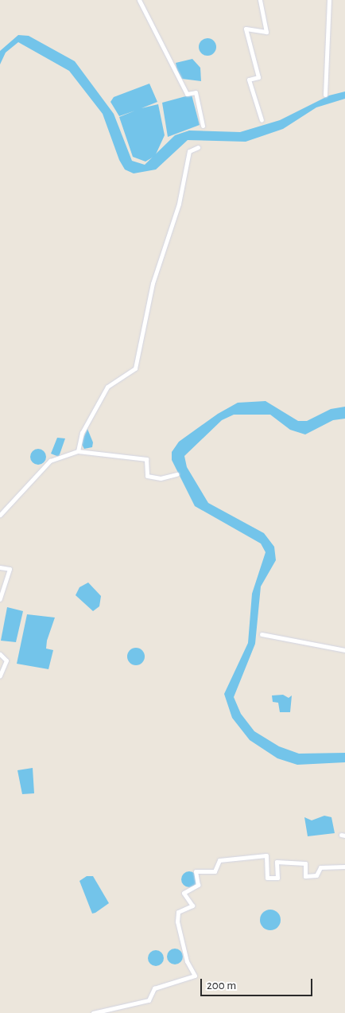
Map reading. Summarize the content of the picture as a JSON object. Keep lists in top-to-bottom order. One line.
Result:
{"scale_bar":"200 m"}
